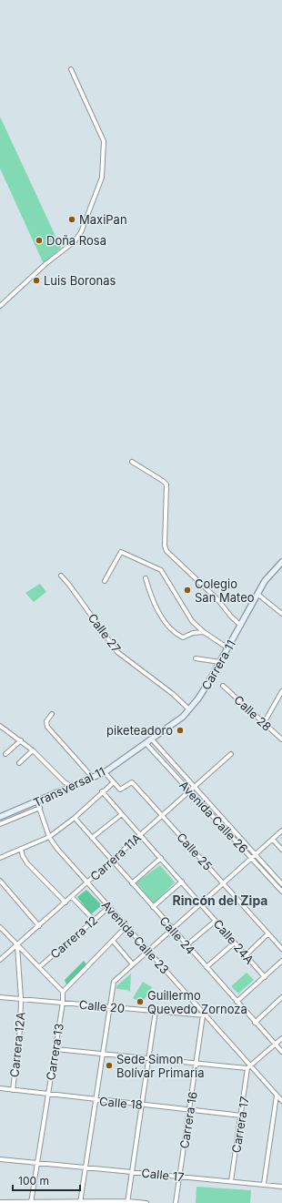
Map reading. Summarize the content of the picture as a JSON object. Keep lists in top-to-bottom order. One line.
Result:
{"streets":{"street":["Calle 27","Carrera 11","Calle 28","Transversal 11","Avenida Calle 26","Calle 25","Carrera 11A","Calle 24","Carrera 12","Avenida Calle 23","Calle 24A","Calle 20","Carrera 12A","Carrera 13","Calle 18","Carrera 16","Carrera 17","Calle 17"]},"crossings":[["Calle 27","Carrera 11"],["Carrera 11","Transversal 11"],["Carrera 11","Avenida Calle 26"],["Transversal 11","Avenida Calle 23"],["Avenida Calle 26","Carrera 11A"],["Calle 25","Carrera 11A"],["Carrera 11A","Calle 24"],["Carrera 11A","Avenida Calle 23"],["Carrera 11A","Calle 24A"],["Carrera 11A","Carrera 12A"],["Carrera 12","Avenida Calle 23"],["Avenida Calle 23","Calle 20"],["Avenida Calle 23","Carrera 16"],["Avenida Calle 23","Carrera 17"],["Calle 20","Carrera 12A"],["Calle 20","Carrera 13"],["Calle 20","Carrera 16"],["Carrera 12A","Calle 18"],["Carrera 13","Calle 18"],["Carrera 13","Calle 17"],["Calle 18","Carrera 16"],["Calle 18","Carrera 17"],["Carrera 16","Calle 17"],["Carrera 17","Calle 17"]],"districts":["Rincón del Zipa"],"places":["MaxiPan","Doña Rosa","Luis Boronas","Colegio San Mateo","piketeadoro","Guillermo Quevedo Zornoza","Sede Simon Bolívar Primaria"],"scale_bar":"100 m"}
